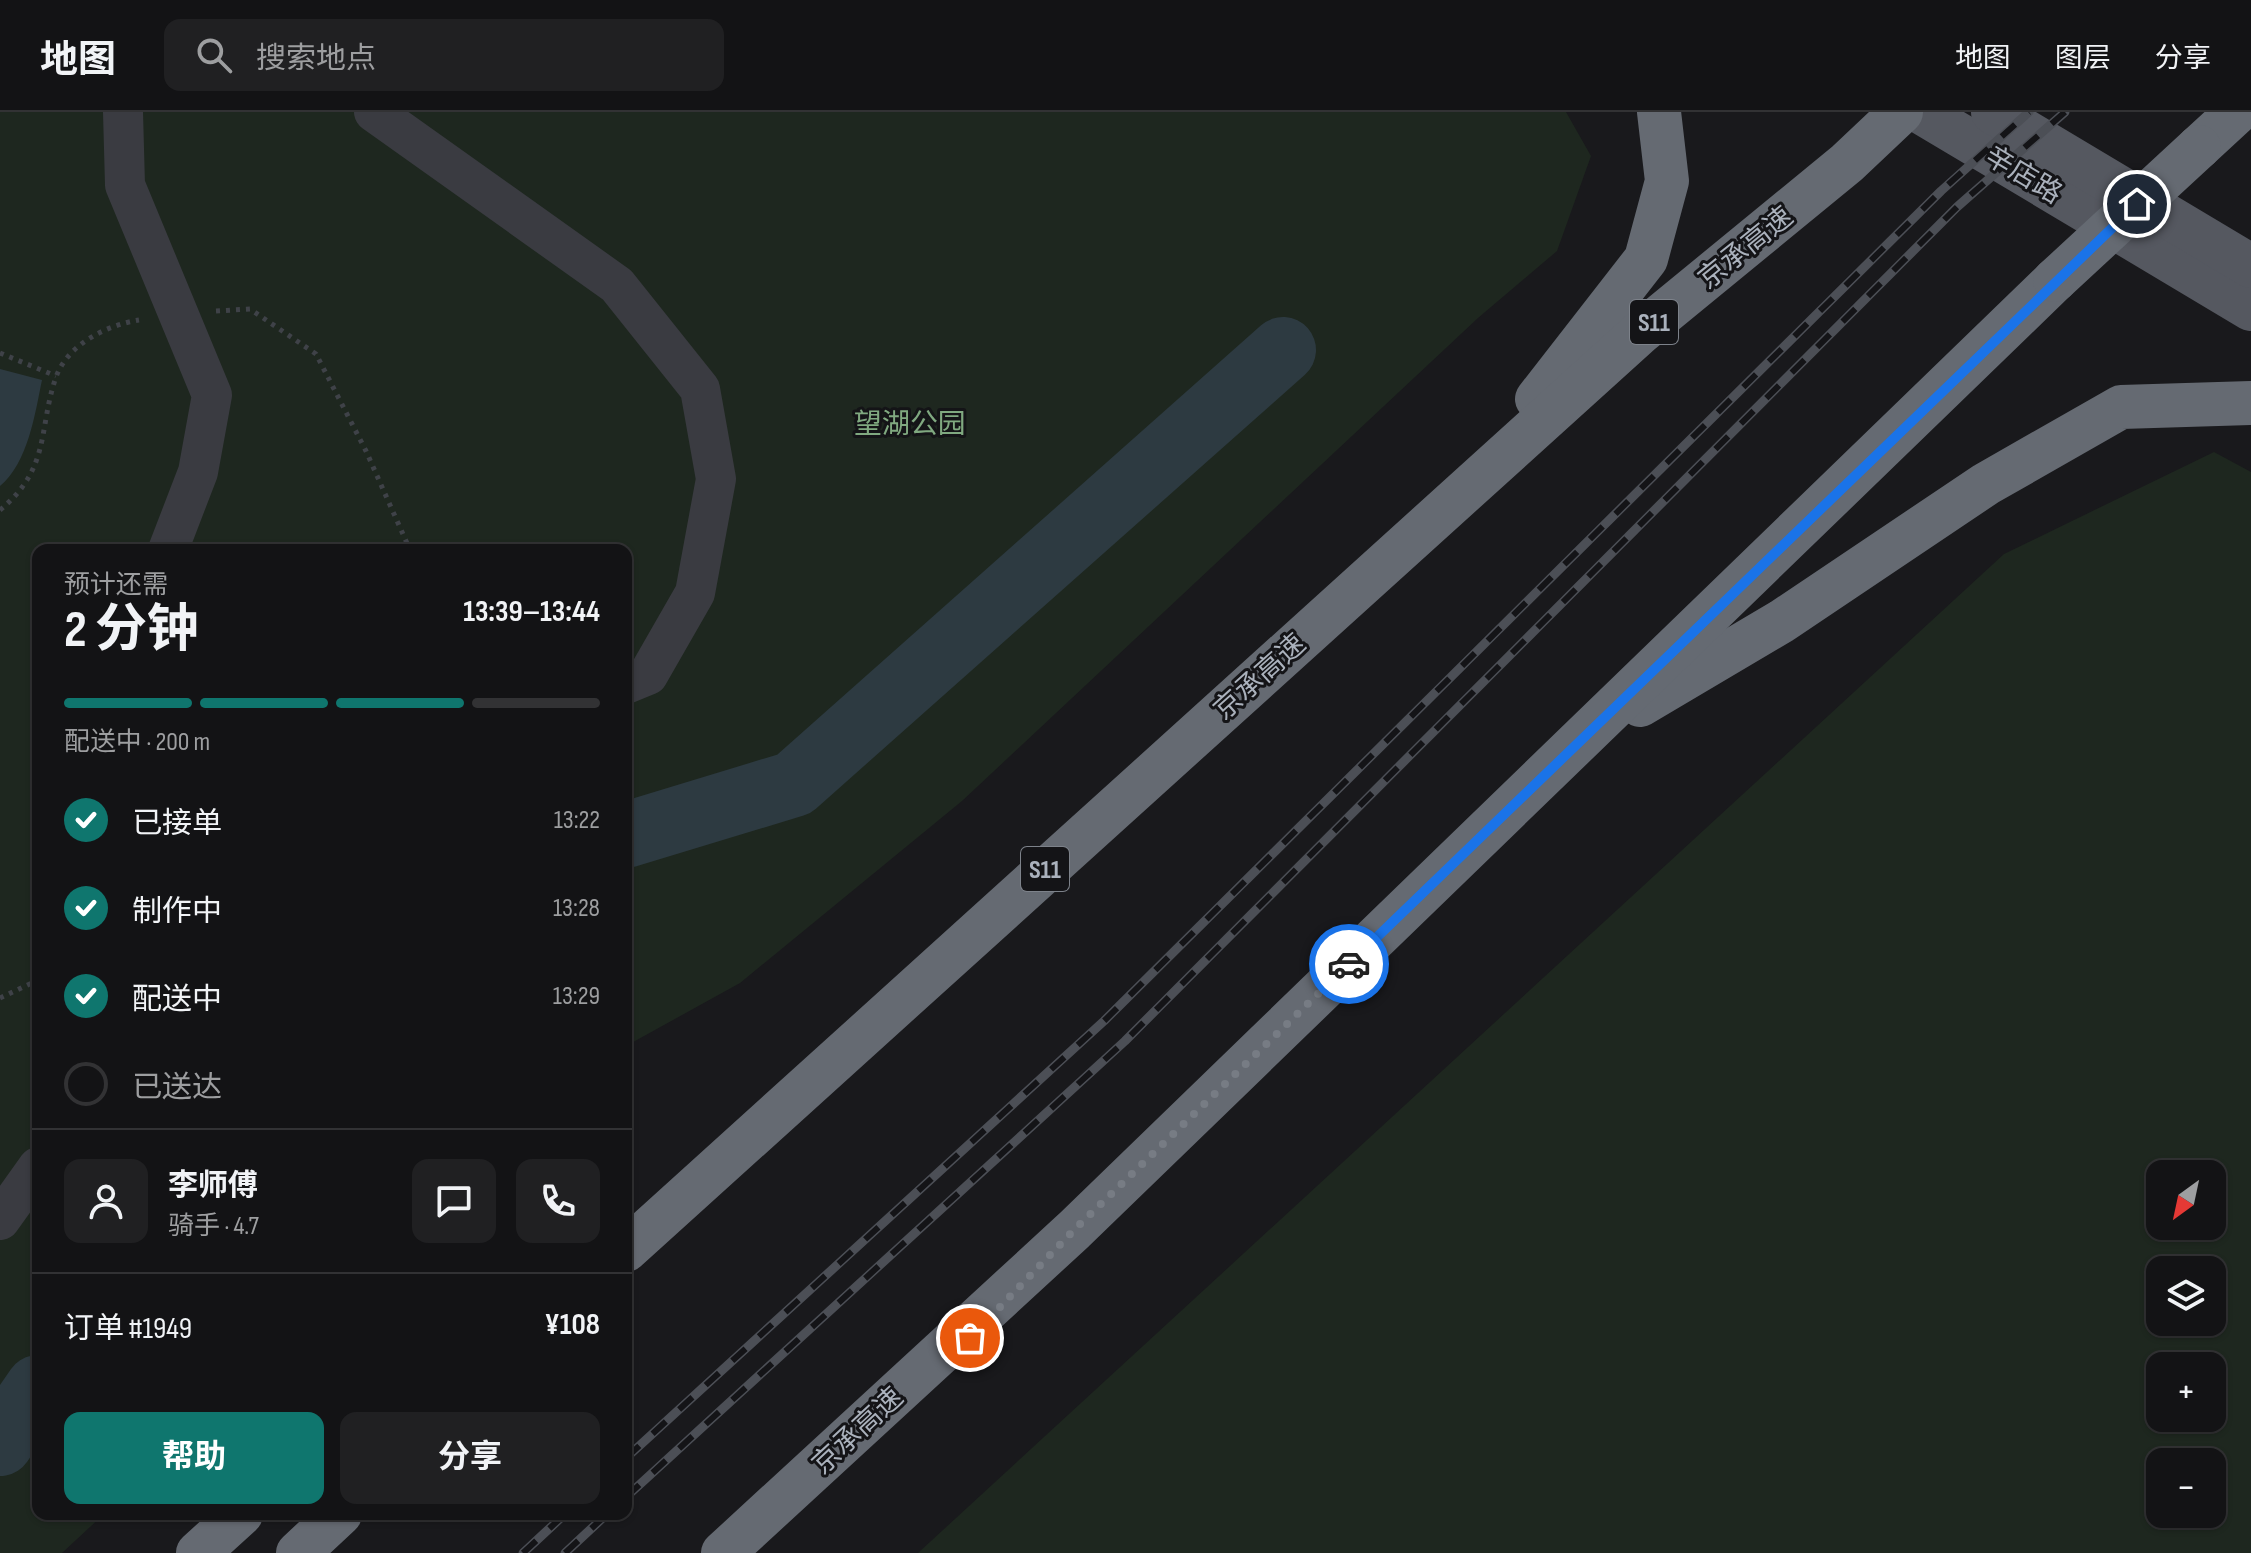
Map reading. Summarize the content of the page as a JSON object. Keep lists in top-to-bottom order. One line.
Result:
{"streets":{"highway":["京承高速","S11"],"main road":["辛店路"]},"parks":["望湖公园"],"north":"bottom left","page":{"header":"地图","search":"搜索地点","nav":["地图","图层","分享"],"heading":["2 分钟","预计还需","13:39–13:44"],"panel":["李师傅","骑手 · 4.7","订单 #1949","¥108"],"bar":"配送中 · 200 m","list":[["已接单","13:22"],["制作中","13:28"],["配送中","13:29"],"已送达"],"map_buttons":["+","−"],"buttons":["帮助","分享"]}}
